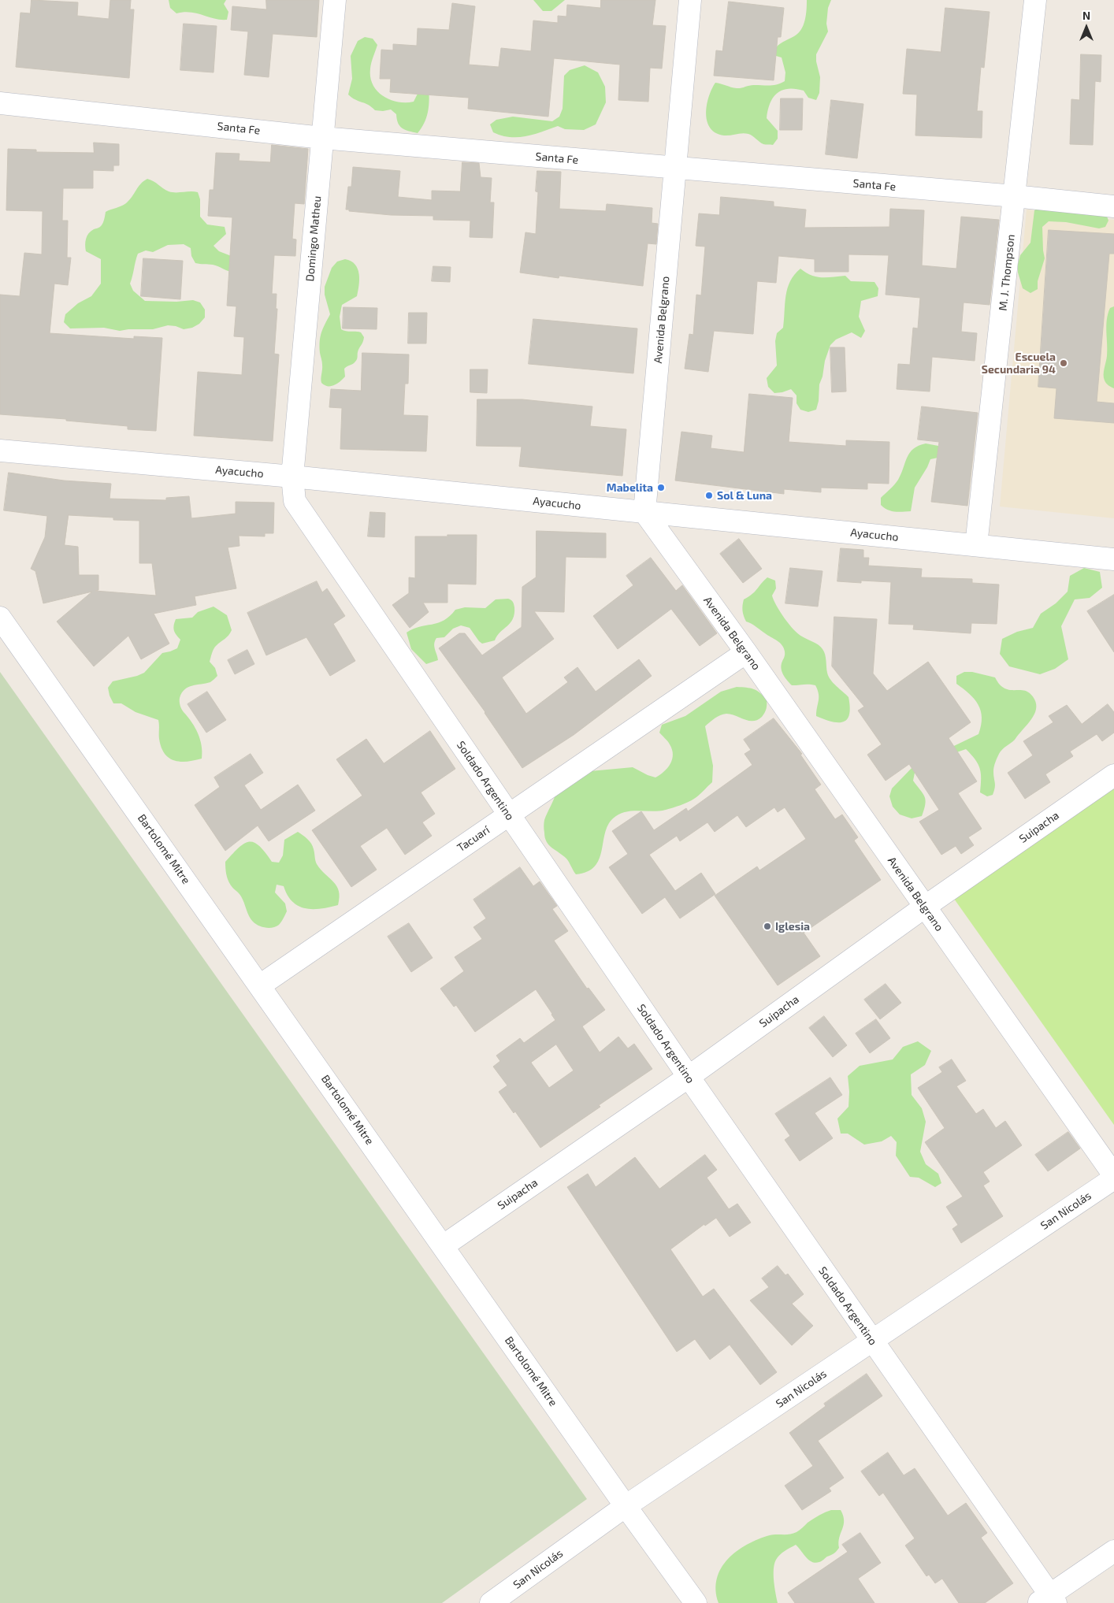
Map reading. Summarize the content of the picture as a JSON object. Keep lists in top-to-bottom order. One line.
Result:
{"streets":{"street":["Santa Fe","Domingo Matheu","M. J. Thompson","Avenida Belgrano","Ayacucho","Soldado Argentino","Suipacha","Tacuarí","Bartolomé Mitre","San Nicolás"]},"crossings":[["Santa Fe","Domingo Matheu"],["Santa Fe","M. J. Thompson"],["Santa Fe","Avenida Belgrano"],["Domingo Matheu","Ayacucho"],["Domingo Matheu","Soldado Argentino"],["M. J. Thompson","Ayacucho"],["Avenida Belgrano","Ayacucho"],["Avenida Belgrano","Suipacha"],["Avenida Belgrano","Tacuarí"],["Avenida Belgrano","San Nicolás"],["Ayacucho","Soldado Argentino"],["Soldado Argentino","Suipacha"],["Soldado Argentino","Tacuarí"],["Soldado Argentino","San Nicolás"],["Suipacha","Bartolomé Mitre"],["Tacuarí","Bartolomé Mitre"],["Bartolomé Mitre","San Nicolás"]],"places":["Escuela Secundaria 94","Mabelita","Sol & Luna","Iglesia"],"north":"top"}
